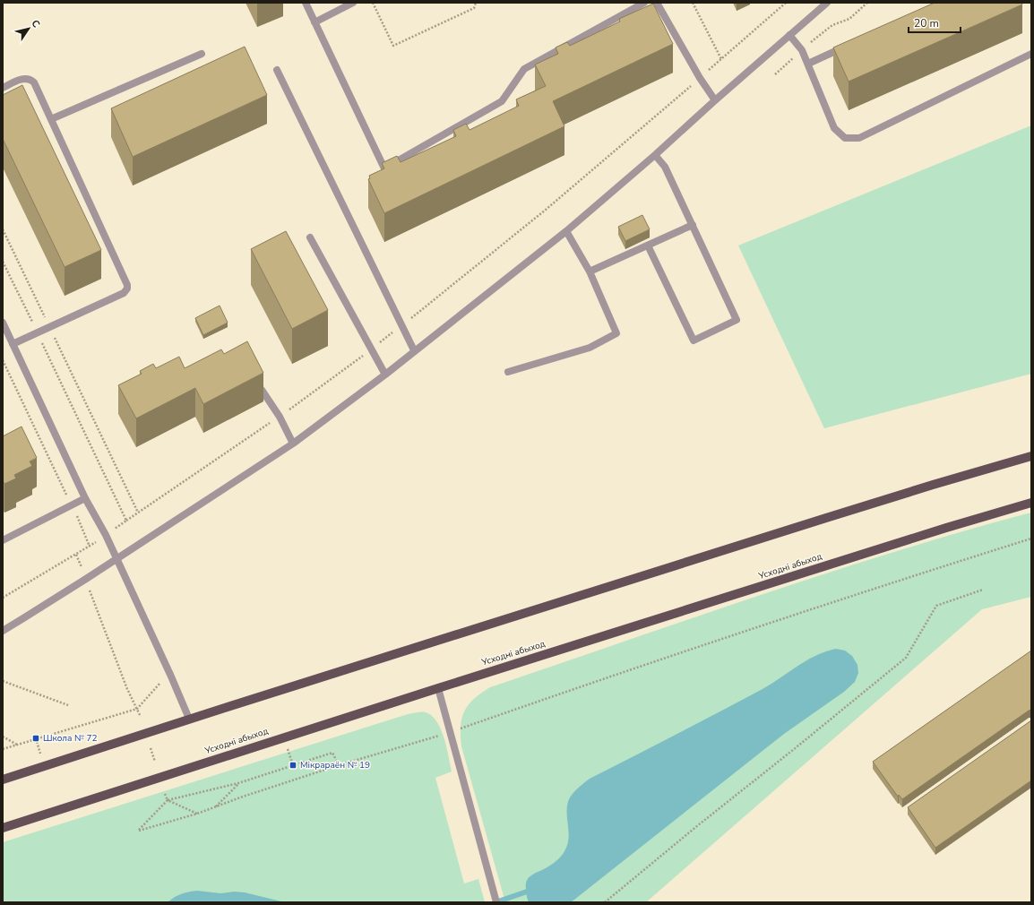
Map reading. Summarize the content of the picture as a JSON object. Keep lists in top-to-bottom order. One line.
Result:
{"streets":{"main road":["Усходні абыход"]},"places":{"transit":["Школа № 72","Мікрараён № 19"]},"scale_bar":"20 m","north":"top right"}
